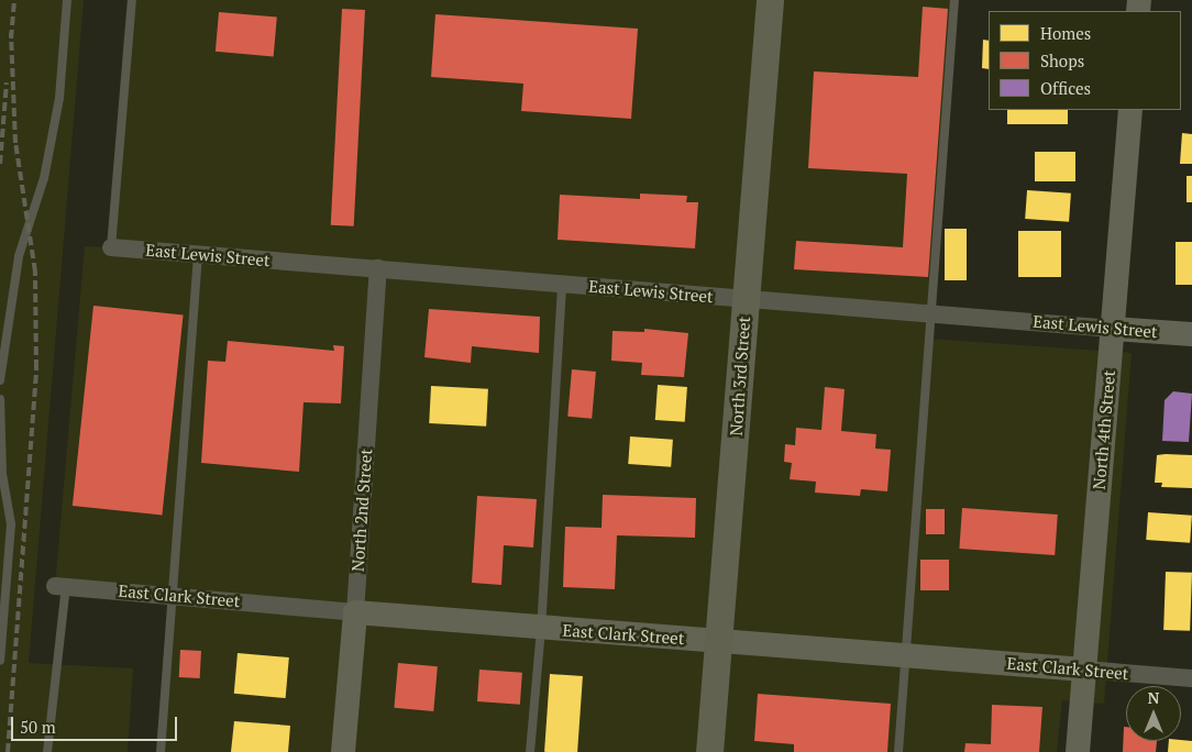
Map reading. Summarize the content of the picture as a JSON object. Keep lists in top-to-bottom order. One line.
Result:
{"streets":{"main road":["North 3rd Street"],"street":["East Lewis Street","North 4th Street","North 2nd Street","East Clark Street"]},"crossings":[["East Lewis Street","North 3rd Street"],["East Lewis Street","North 4th Street"],["East Lewis Street","North 2nd Street"],["North 3rd Street","East Clark Street"],["North 4th Street","East Clark Street"],["North 2nd Street","East Clark Street"]],"legend":["Homes","Shops","Offices"],"scale_bar":"50 m","north":"top"}
